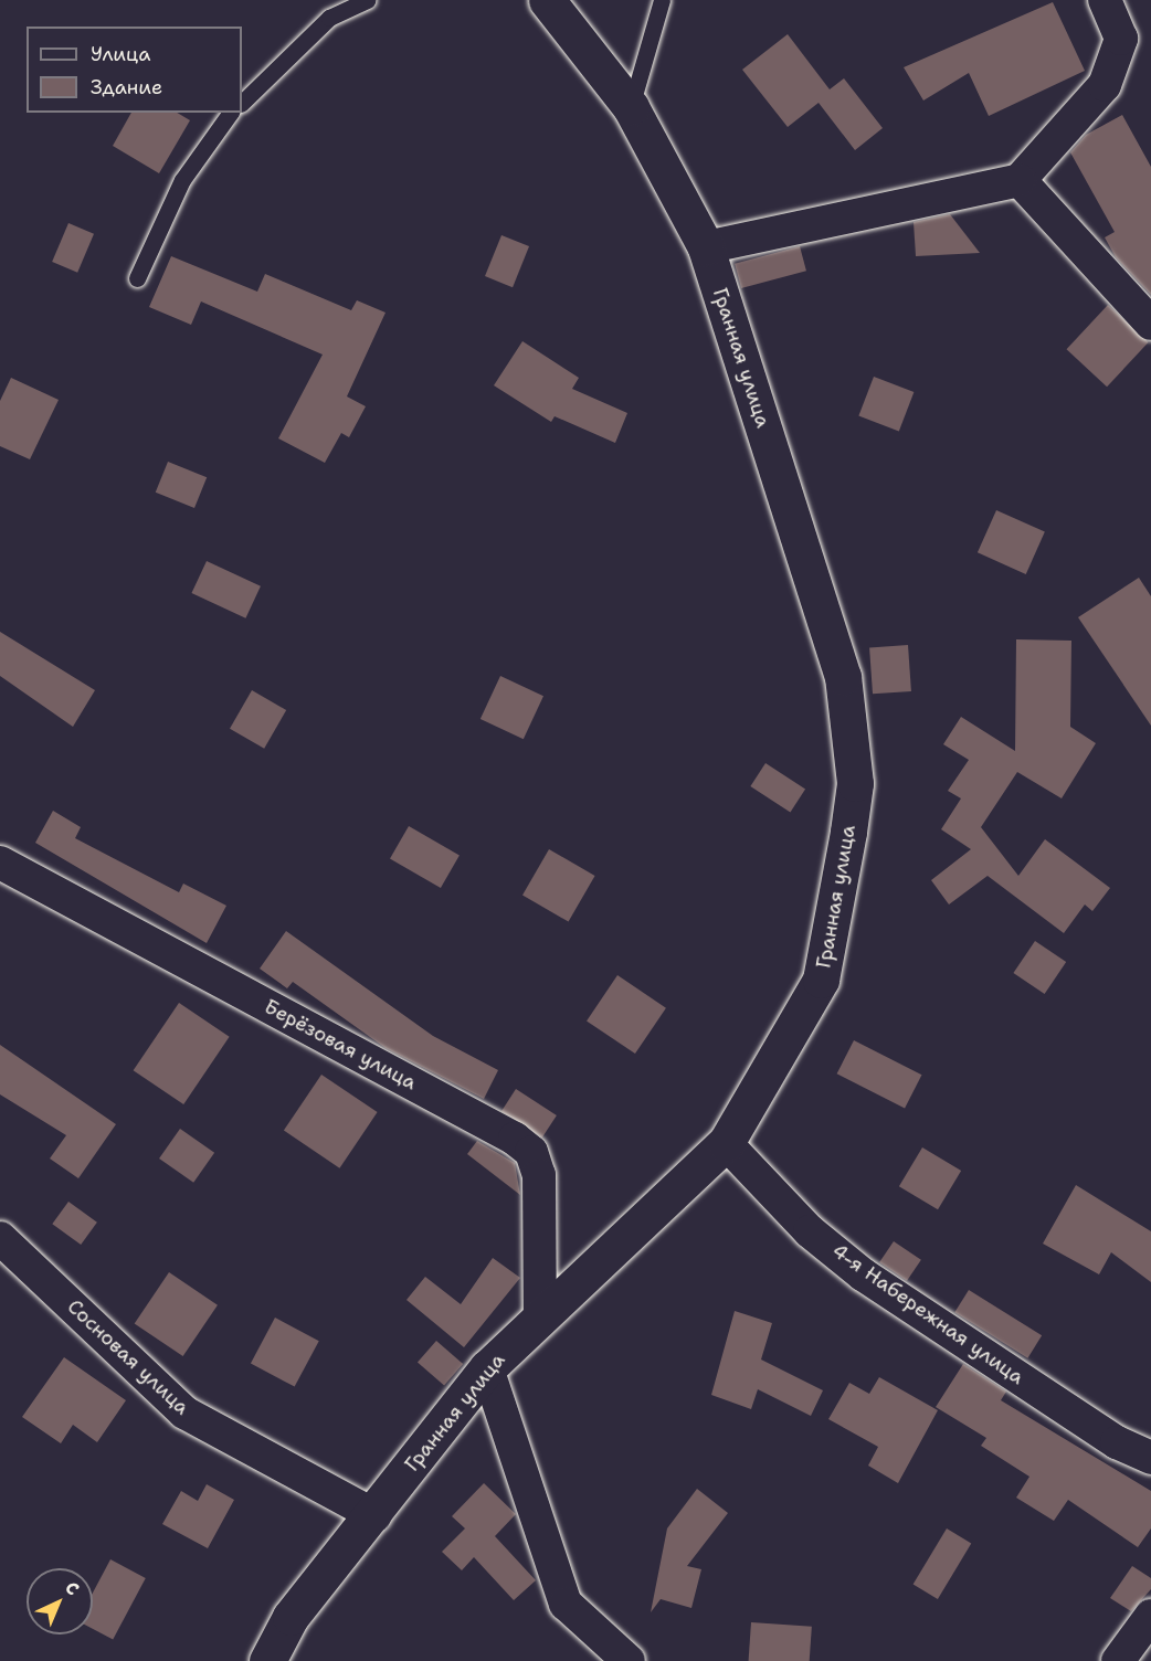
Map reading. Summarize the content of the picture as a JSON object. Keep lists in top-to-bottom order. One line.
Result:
{"streets":{"street":["Гранная улица","Берёзовая улица","4-я Набережная улица","Сосновая улица"]},"crossings":[["Гранная улица","Берёзовая улица"],["Гранная улица","4-я Набережная улица"],["Гранная улица","Сосновая улица"]],"legend":["Улица","Здание"],"north":"top right"}
